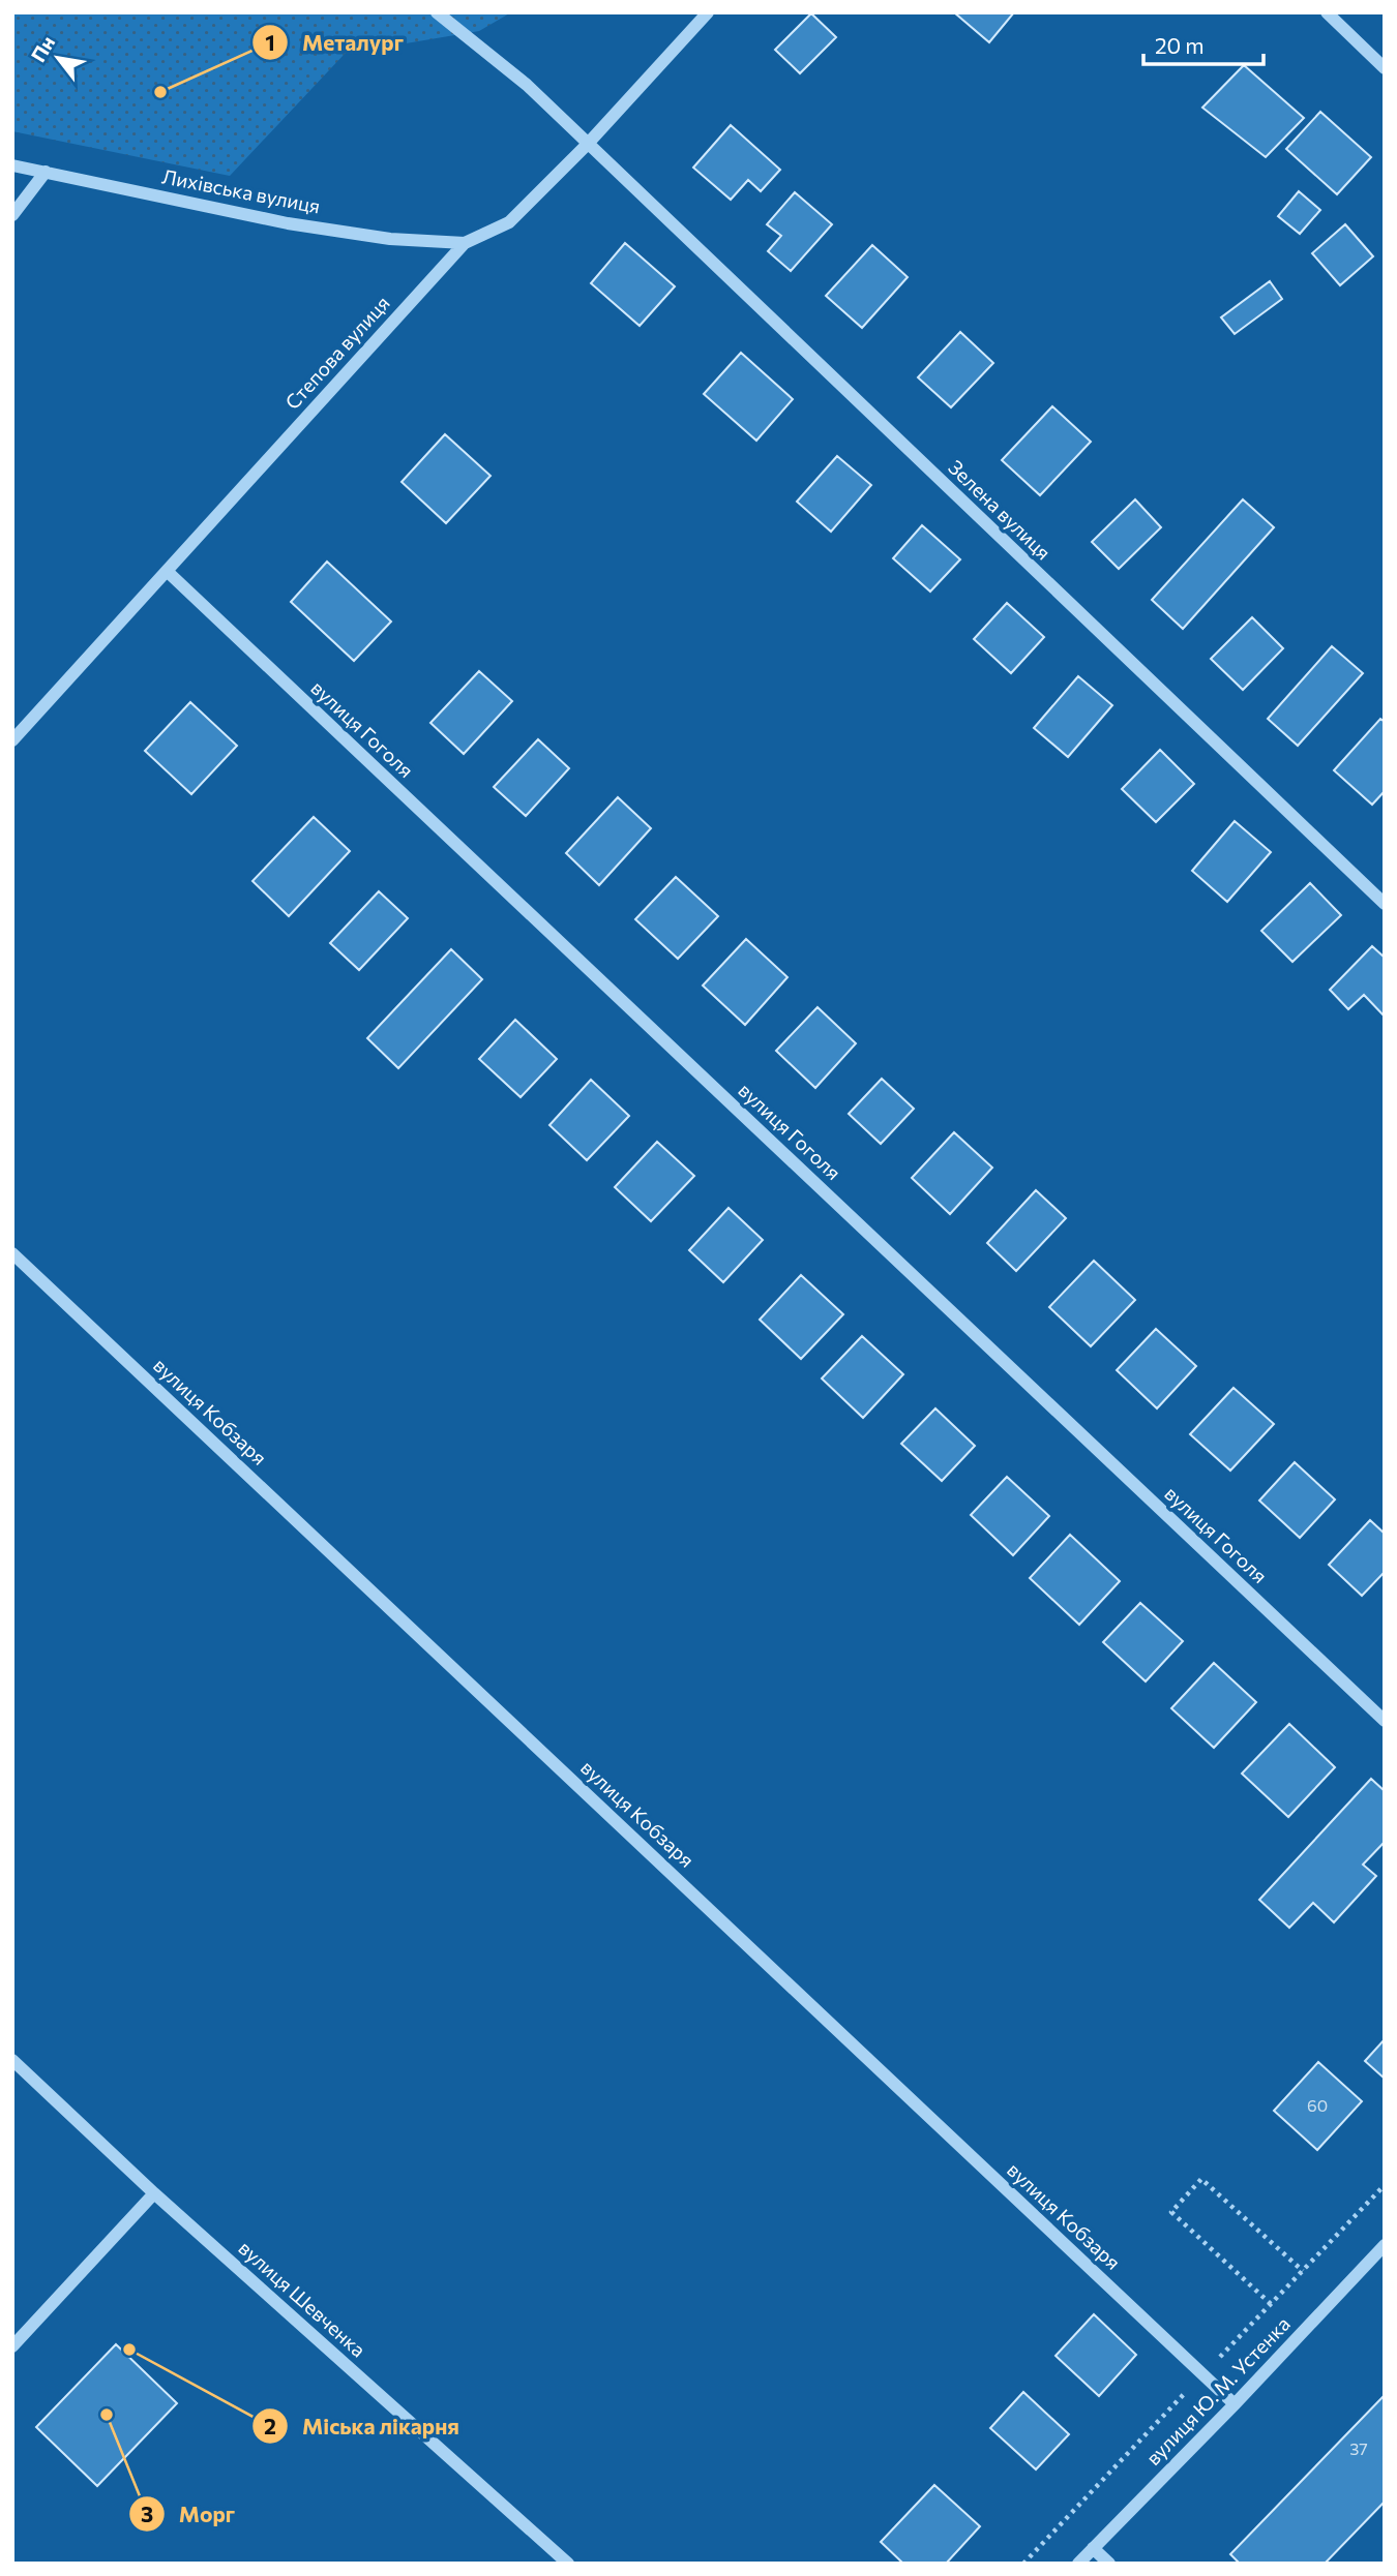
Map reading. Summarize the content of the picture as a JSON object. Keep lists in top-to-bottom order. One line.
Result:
{"streets":{"street":["Лихівська вулиця","Степова вулиця","Зелена вулиця","вулиця Гоголя","вулиця Кобзаря","вулиця Шевченка","вулиця Ю. М. Устенка"]},"crossings":[["Лихівська вулиця","Степова вулиця"],["Степова вулиця","Зелена вулиця"],["Степова вулиця","вулиця Гоголя"],["вулиця Кобзаря","вулиця Ю. М. Устенка"]],"places":["Металург","Міська лікарня","Морг"],"house_numbers":["60","37"],"scale_bar":"20 m","north":"top left"}
